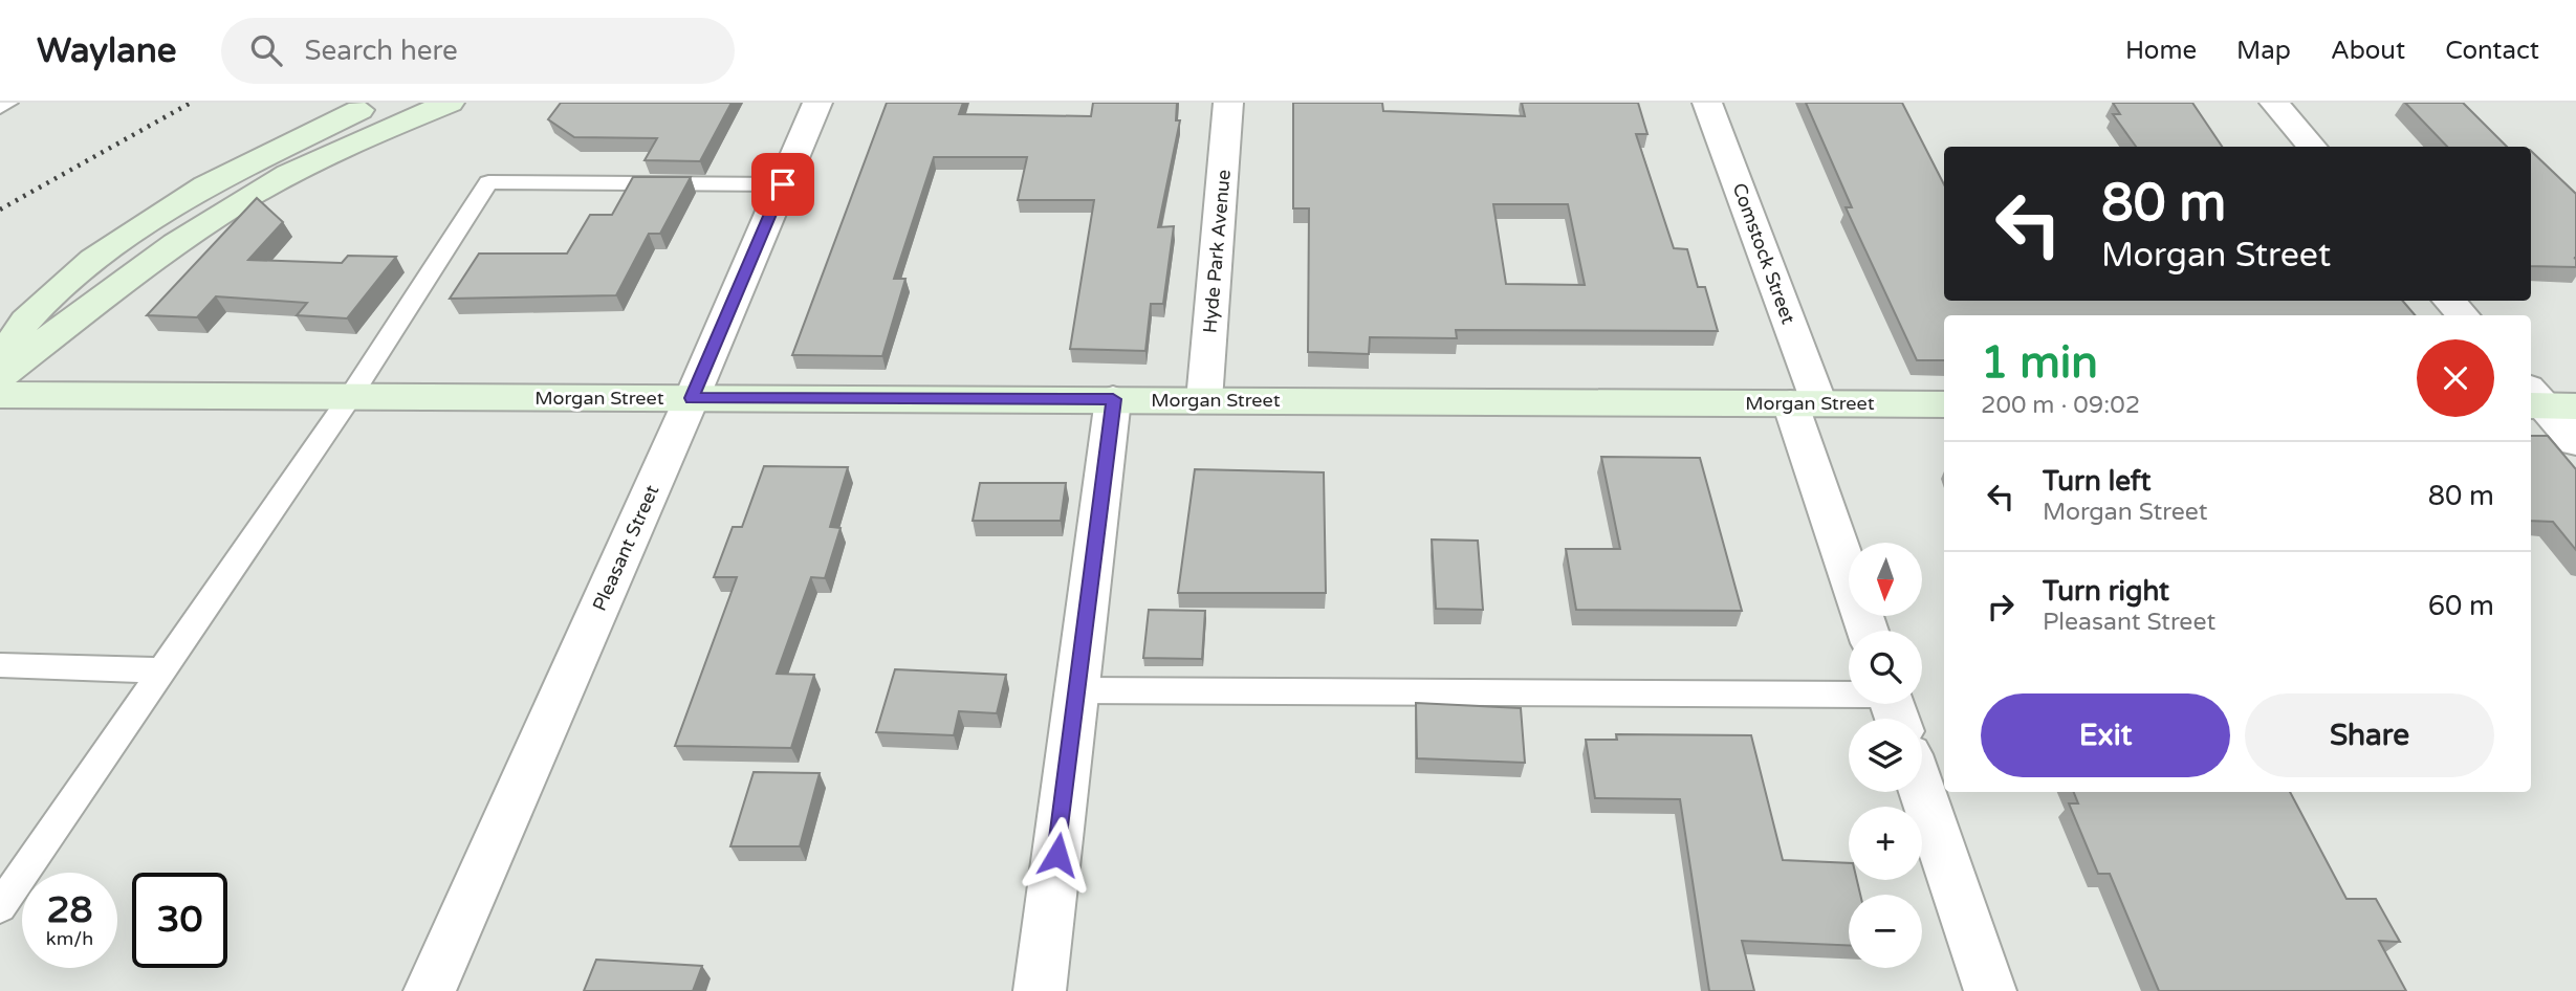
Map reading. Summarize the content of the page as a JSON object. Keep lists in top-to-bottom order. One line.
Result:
{"streets":{"street":["Hyde Park Avenue","Comstock Street","Morgan Street","Pleasant Street"]},"crossings":[["Hyde Park Avenue","Morgan Street"],["Comstock Street","Morgan Street"],["Morgan Street","Pleasant Street"]],"north":"bottom","page":{"header":"Waylane","search":"Search here","nav":["Home","Map","About","Contact"],"turn":["80 m","Morgan Street"],"heading":["1 min","200 m · 09:02"],"list":[{"name":"Turn left","note":"Morgan Street","value":"80 m"},{"name":"Turn right","note":"Pleasant Street","value":"60 m"}],"map_buttons":["+","−"],"buttons":["Exit","Share"],"speed":"28 km/h","limit":"30"}}
